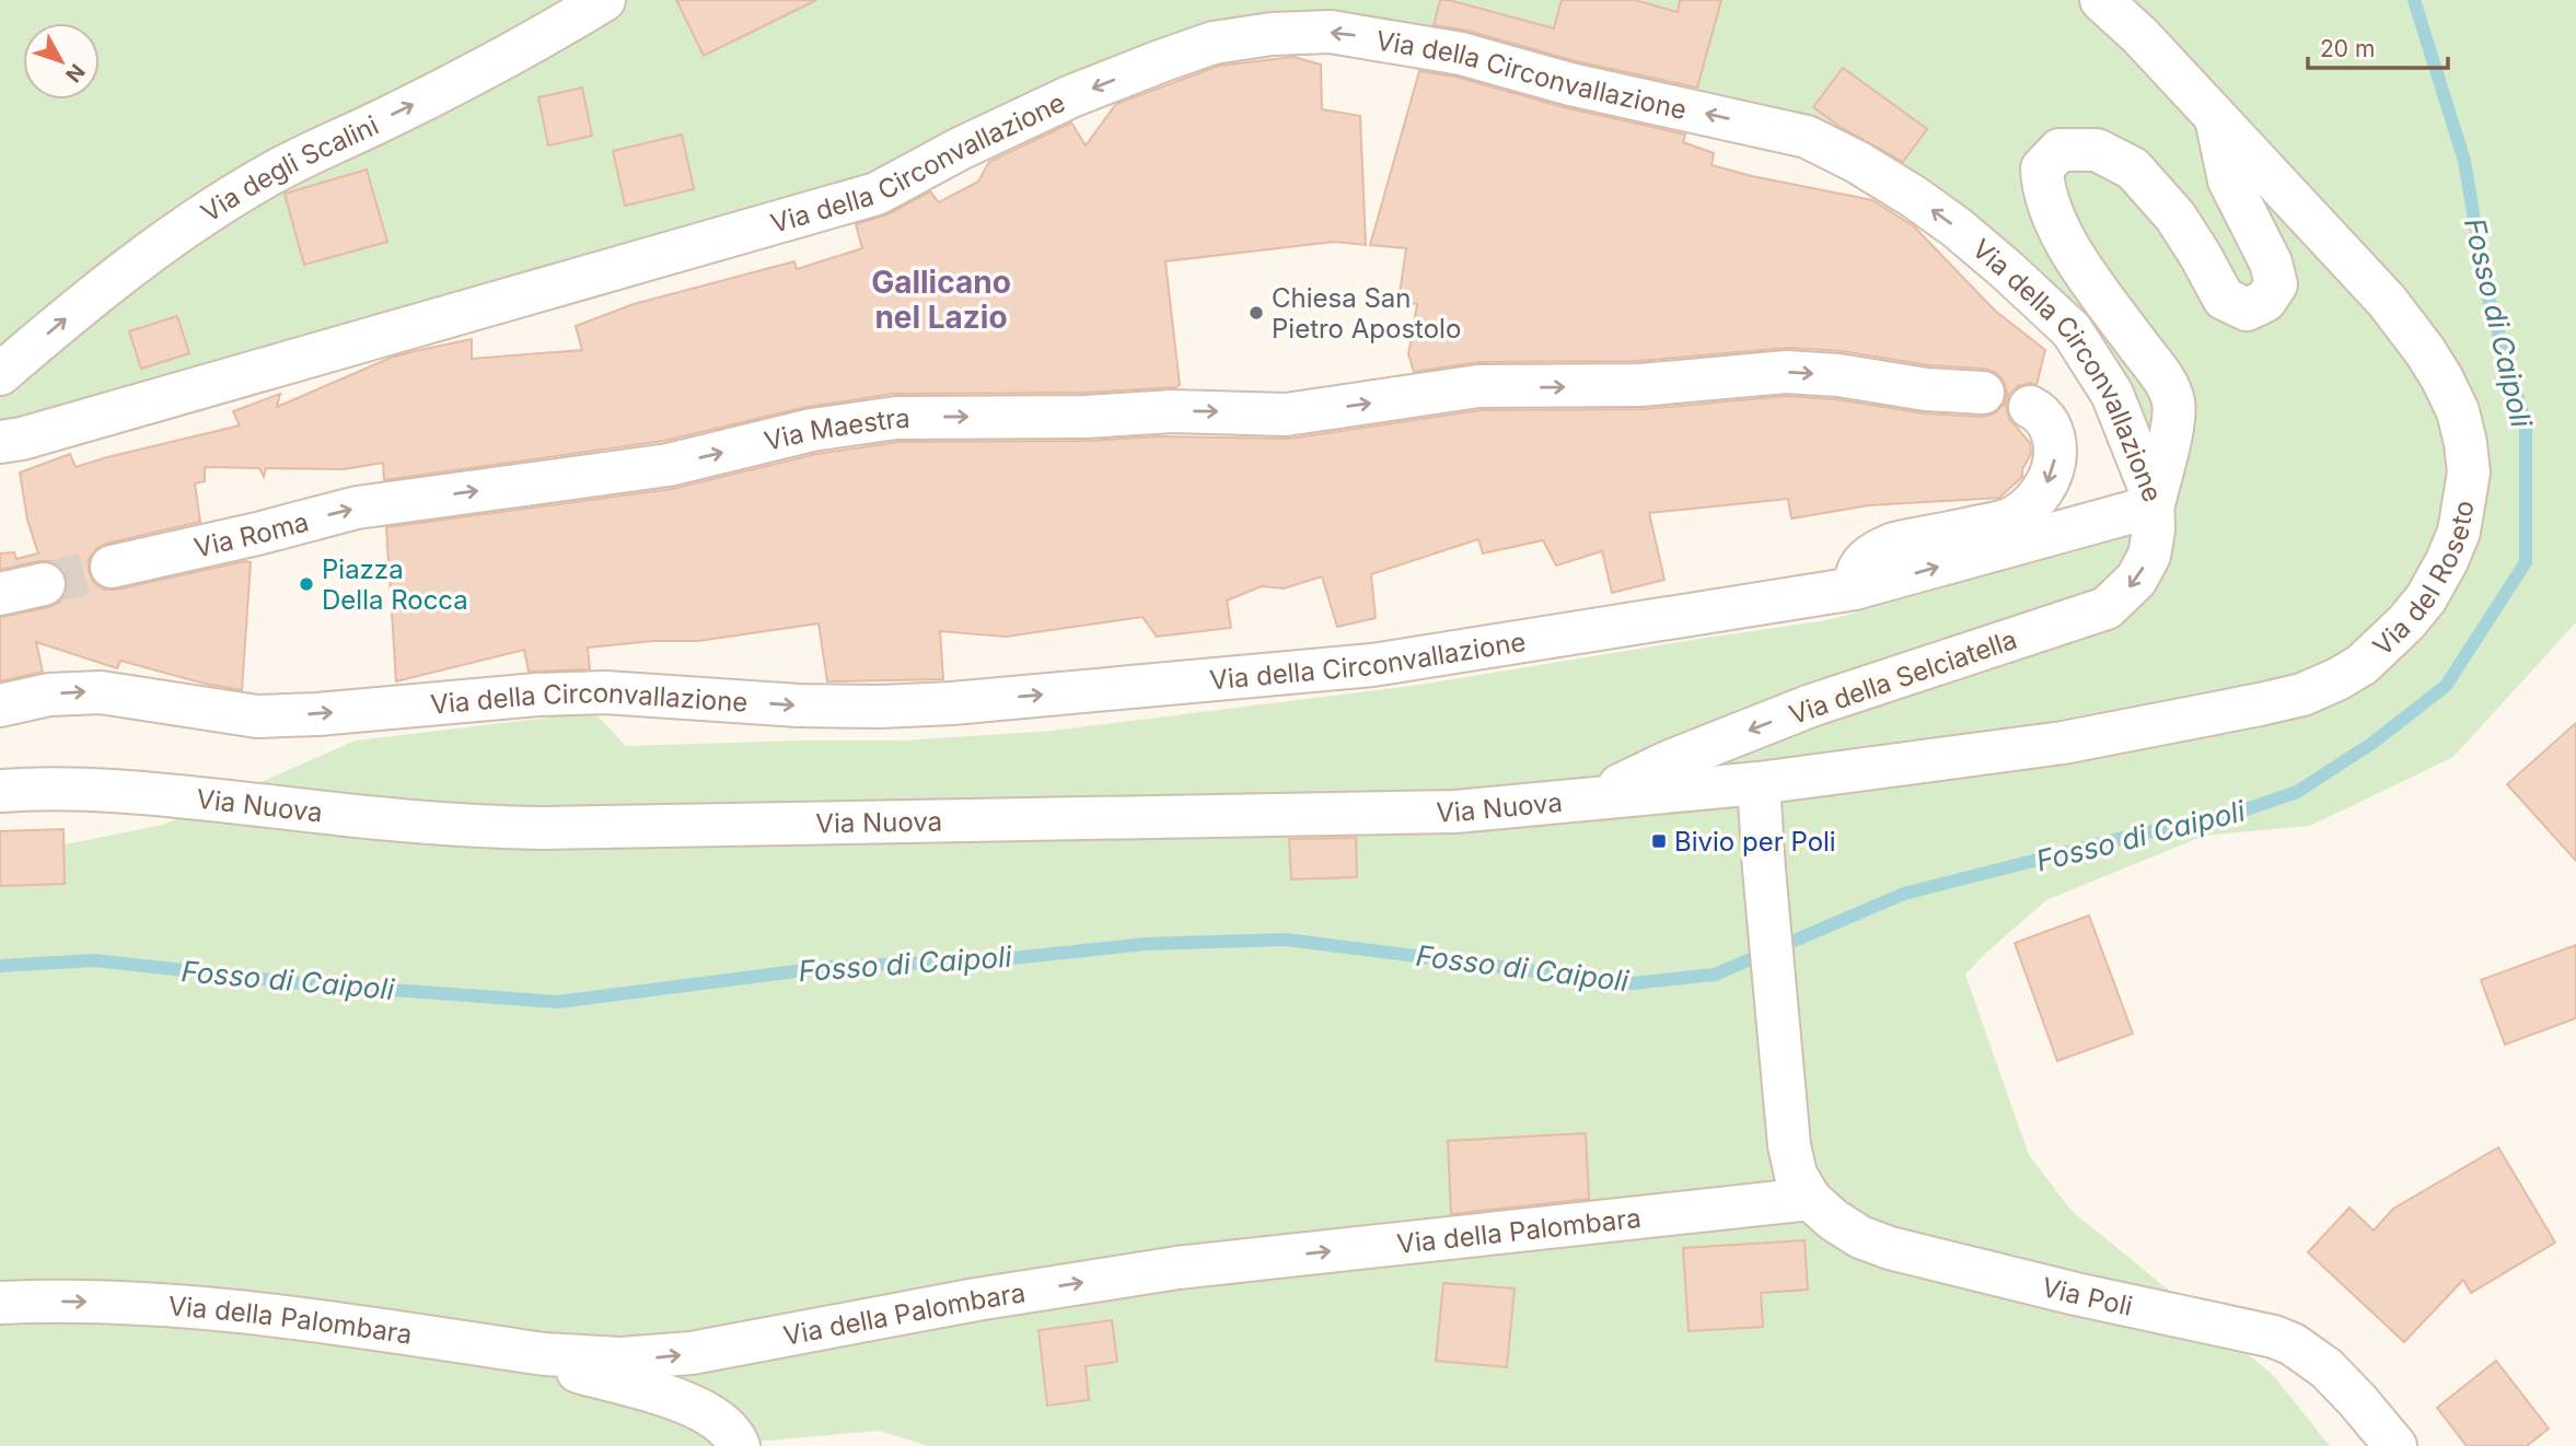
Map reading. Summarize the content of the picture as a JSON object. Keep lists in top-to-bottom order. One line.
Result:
{"streets":{"street":["Via della Circonvallazione","Via degli Scalini","Via Maestra","Via Roma","Via del Roseto","Via della Selciatella","Via Nuova","Via della Palombara","Via Poli"]},"crossings":[["Via della Circonvallazione","Via della Selciatella"],["Via Maestra","Via Roma"],["Via del Roseto","Via Nuova"],["Via del Roseto","Via Poli"],["Via della Selciatella","Via Nuova"],["Via Nuova","Via Poli"],["Via della Palombara","Via Poli"]],"one_way":["Via degli Scalini","Via Maestra","Via Roma","Via della Selciatella","Via della Palombara"],"districts":["Gallicano nel Lazio"],"water":["Fosso di Caipoli"],"places":{"other":["Chiesa San Pietro Apostolo","Piazza Della Rocca"],"transit":["Bivio per Poli"]},"scale_bar":"20 m","north":"bottom right"}
